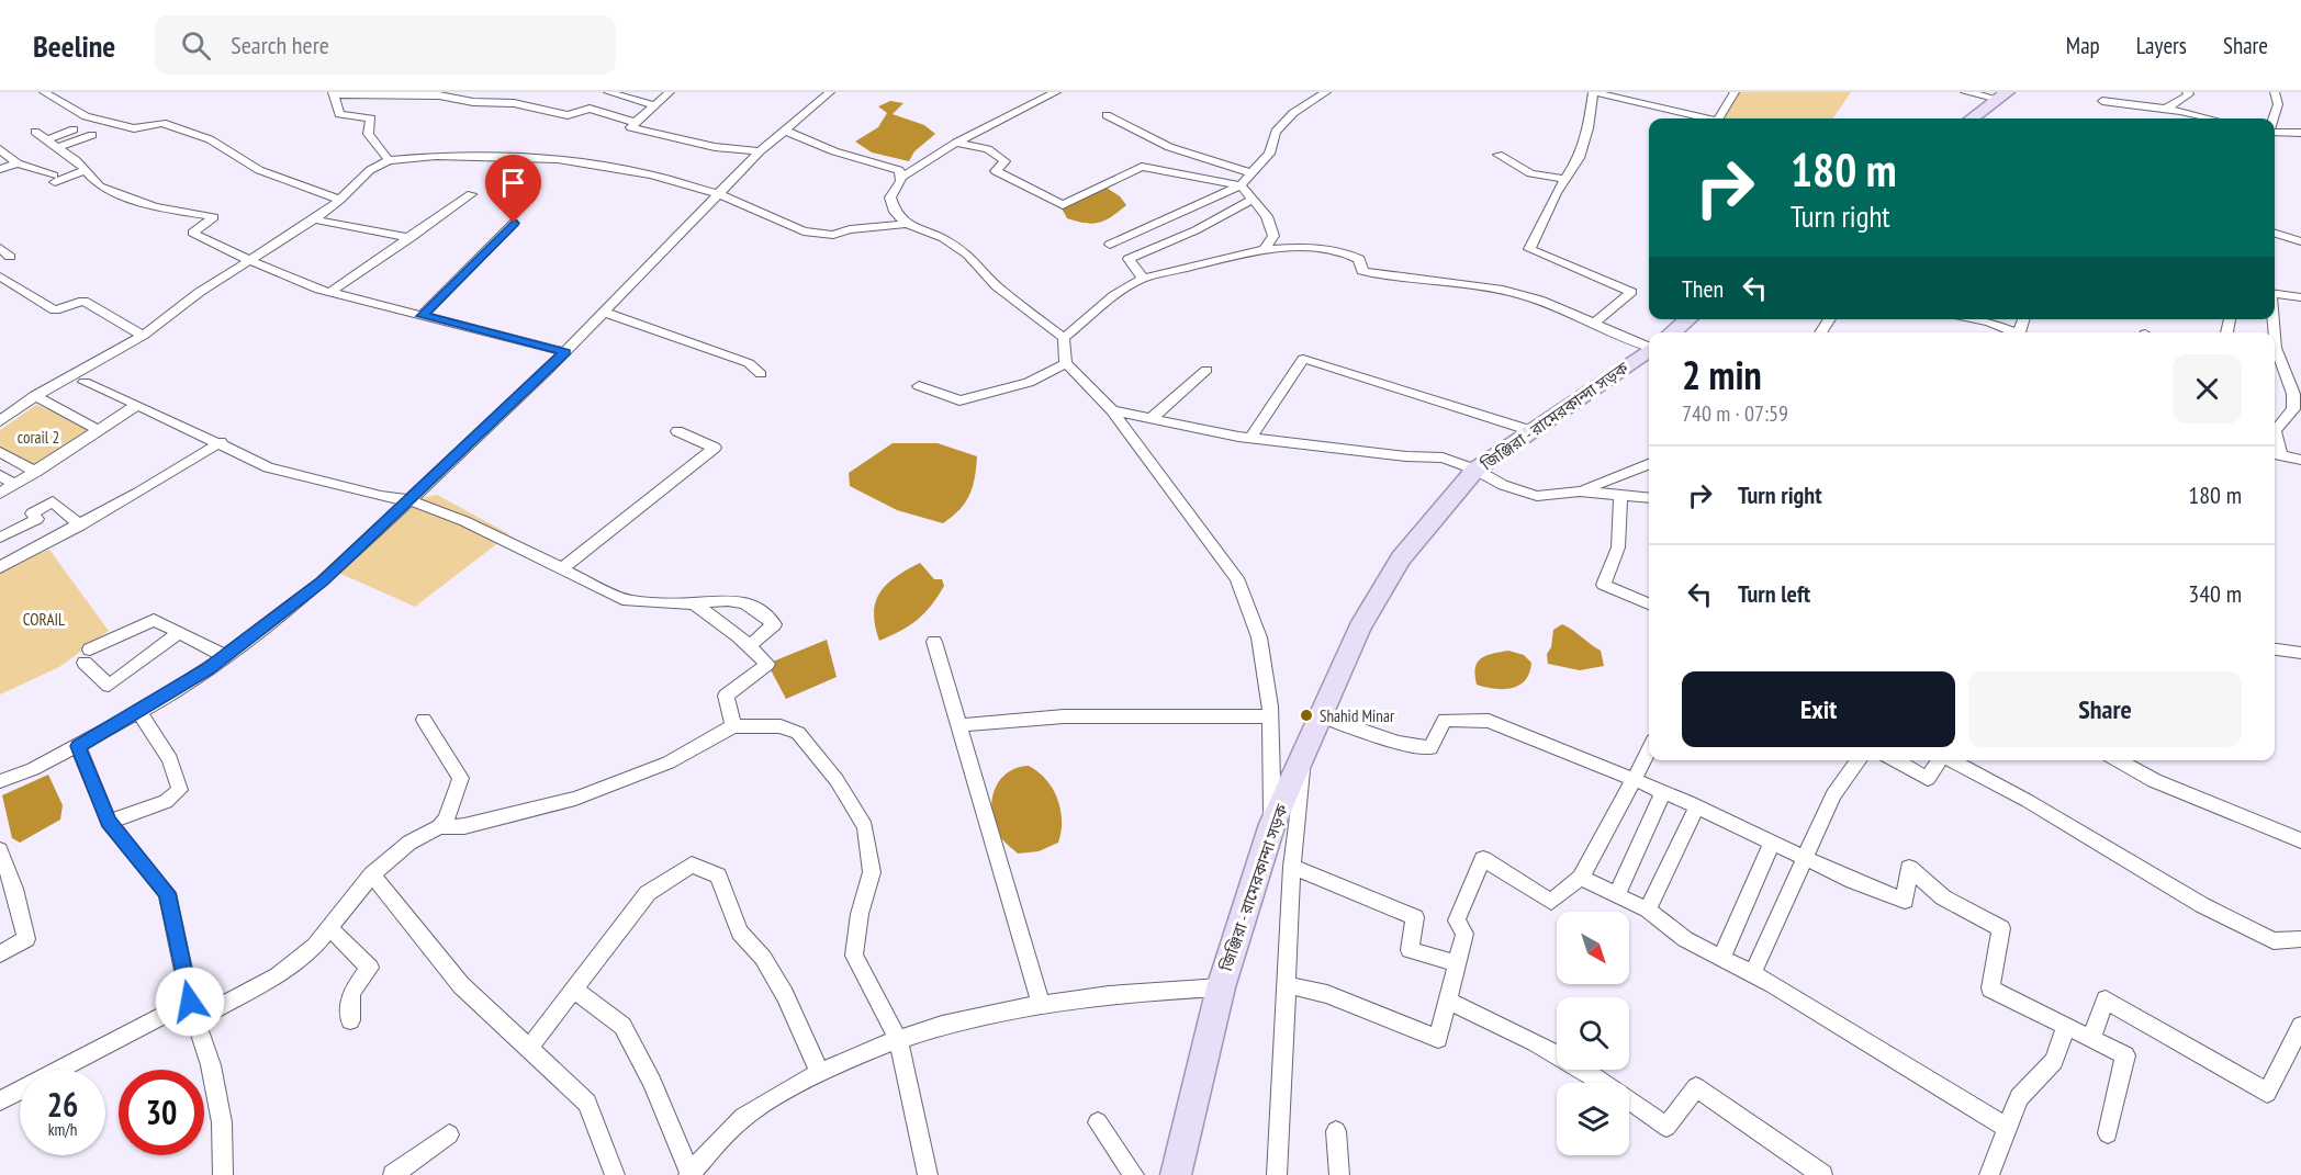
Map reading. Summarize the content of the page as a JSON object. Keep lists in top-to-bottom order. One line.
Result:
{"streets":{"main road":["জিঞ্জিরা - রামেরকান্দা সড়ক"]},"parks":["corail 2","CORAIL"],"places":["Shahid Minar"],"north":"bottom right","page":{"header":"Beeline","search":"Search here","nav":["Map","Layers","Share"],"turn":["180 m","Turn right"],"then":"Then","heading":["2 min","740 m · 07:59"],"list":[{"name":"Turn right","value":"180 m"},{"name":"Turn left","value":"340 m"}],"buttons":["Exit","Share"],"speed":"26 km/h","limit":"30"}}
